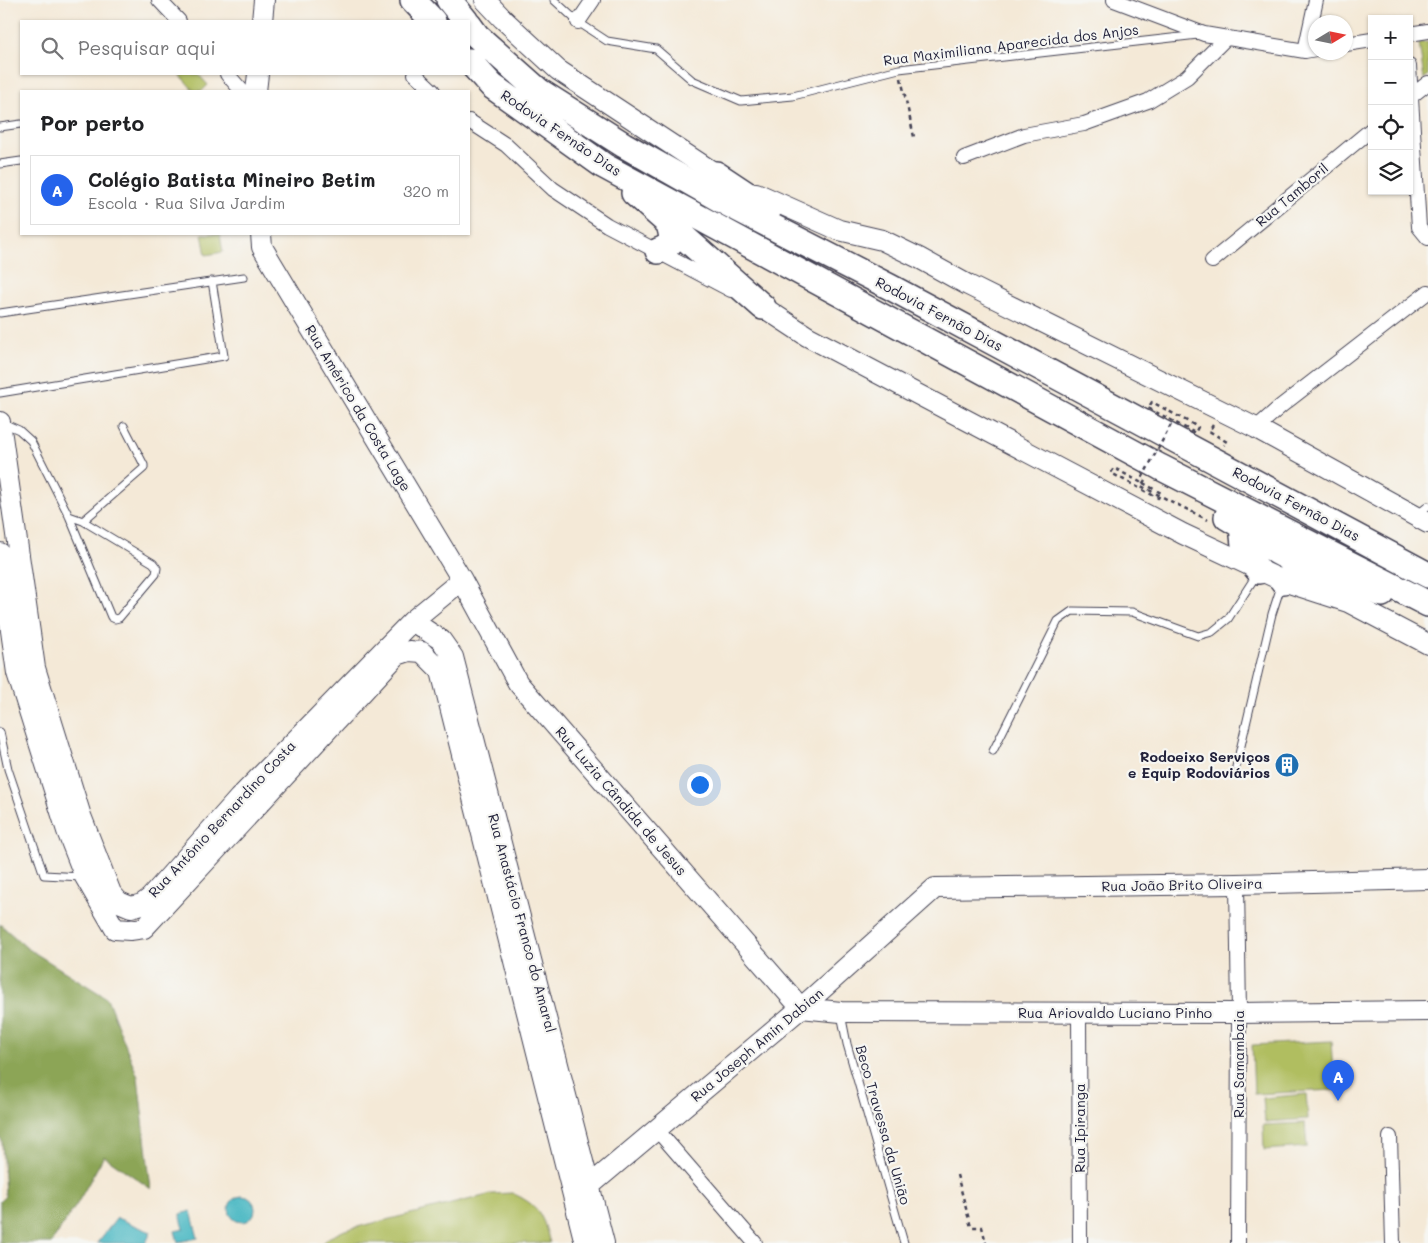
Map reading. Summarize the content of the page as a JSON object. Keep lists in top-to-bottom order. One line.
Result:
{"streets":{"highway":["Rodovia Fernão Dias"],"street":["Rua Tamboril","Rua Américo da Costa Lage","Rua Luzia Cândida de Jesus","Rua Antônio Bernardino Costa","Rua João Brito Oliveira","Rua Anastácio Franco do Amaral","Rua Ariovaldo Luciano Pinho","Rua Joseph Amin Dabian","Rua Samambaia","Rua Ipiranga"],"lane":["Rua Maximiliana Aparecida dos Anjos","Beco Travessa da União"]},"crossings":[["Rua Américo da Costa Lage","Rua Luzia Cândida de Jesus"],["Rua Américo da Costa Lage","Rua Antônio Bernardino Costa"],["Rua Luzia Cândida de Jesus","Rua Antônio Bernardino Costa"],["Rua Luzia Cândida de Jesus","Rua Ariovaldo Luciano Pinho"],["Rua Luzia Cândida de Jesus","Rua Joseph Amin Dabian"],["Rua Antônio Bernardino Costa","Rua Anastácio Franco do Amaral"],["Rua João Brito Oliveira","Rua Joseph Amin Dabian"],["Rua João Brito Oliveira","Rua Samambaia"],["Rua Anastácio Franco do Amaral","Rua Joseph Amin Dabian"],["Rua Ariovaldo Luciano Pinho","Rua Joseph Amin Dabian"],["Rua Ariovaldo Luciano Pinho","Rua Samambaia"],["Rua Ariovaldo Luciano Pinho","Beco Travessa da União"],["Rua Ariovaldo Luciano Pinho","Rua Ipiranga"]],"places":{"building":["Rodoeixo Serviços e Equip Rodoviários"]},"north":"right","page":{"map_buttons":["+","−"],"search":"Pesquisar aqui","heading":"Por perto","list":[{"mark":"A","name":"Colégio Batista Mineiro Betim","note":"Escola · Rua Silva Jardim","value":"320 m"}],"pins":"A"}}
